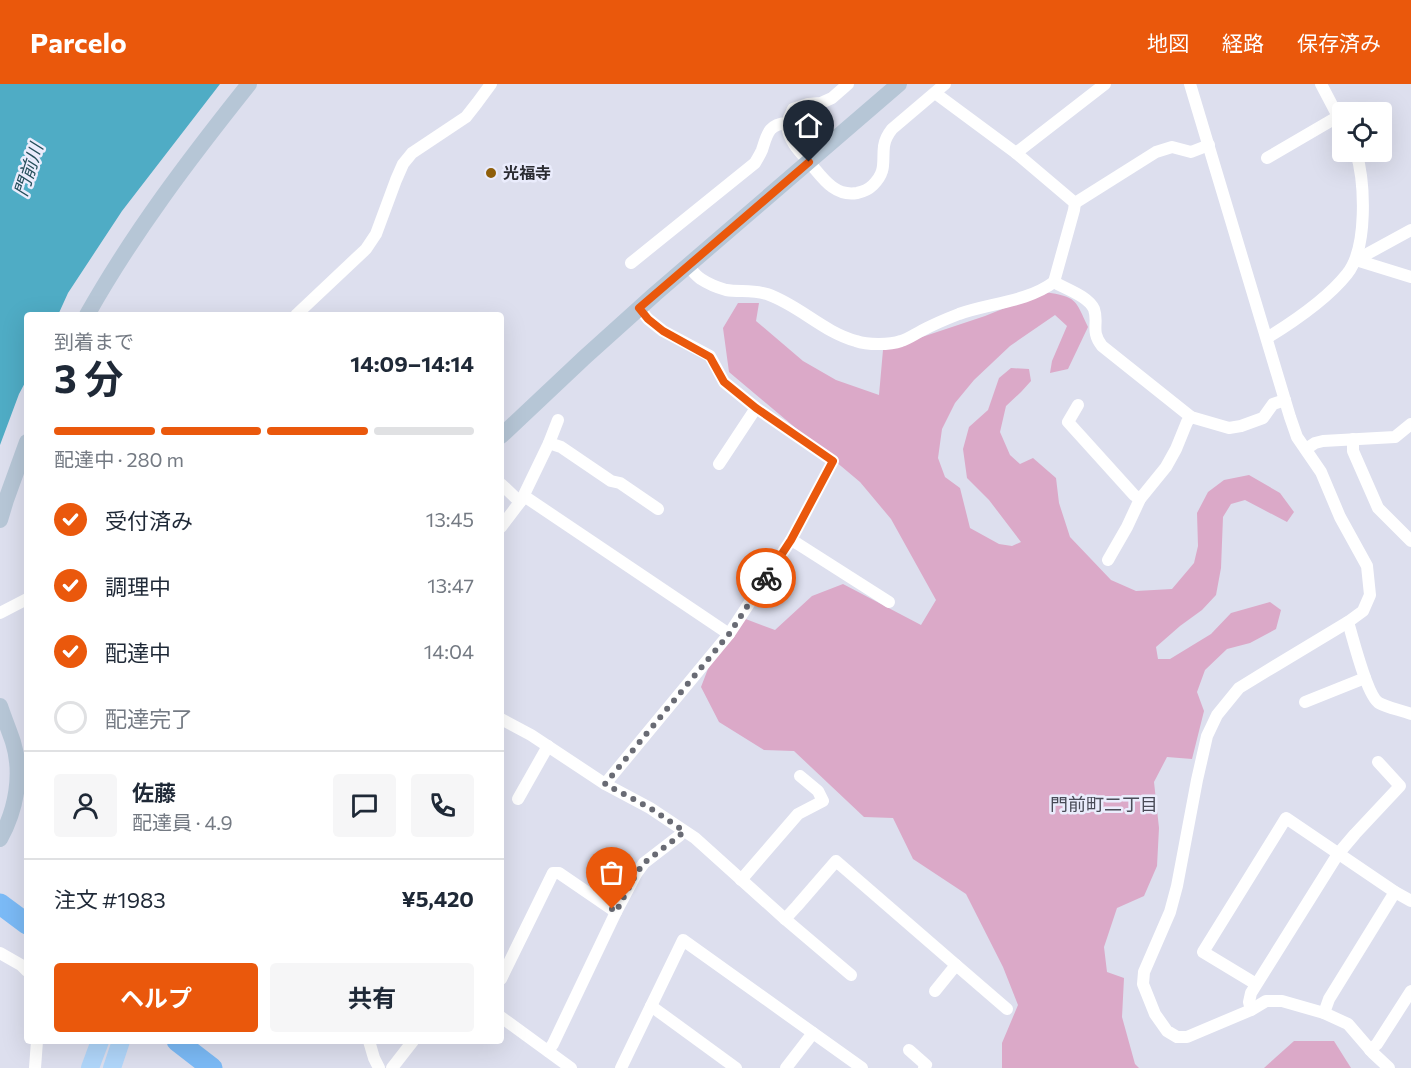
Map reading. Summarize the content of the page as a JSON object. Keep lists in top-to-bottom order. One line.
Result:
{"districts":["門前町二丁目"],"water":["門前川"],"places":["光福寺"],"page":{"header":"Parcelo","nav":["地図","経路","保存済み"],"heading":["3 分","到着まで","14:09–14:14"],"panel":["佐藤","配達員 · 4.9","注文 #1983","¥5,420"],"bar":"配達中 · 280 m","list":[["受付済み","13:45"],["調理中","13:47"],["配達中","14:04"],"配達完了"],"buttons":["ヘルプ","共有"]}}
